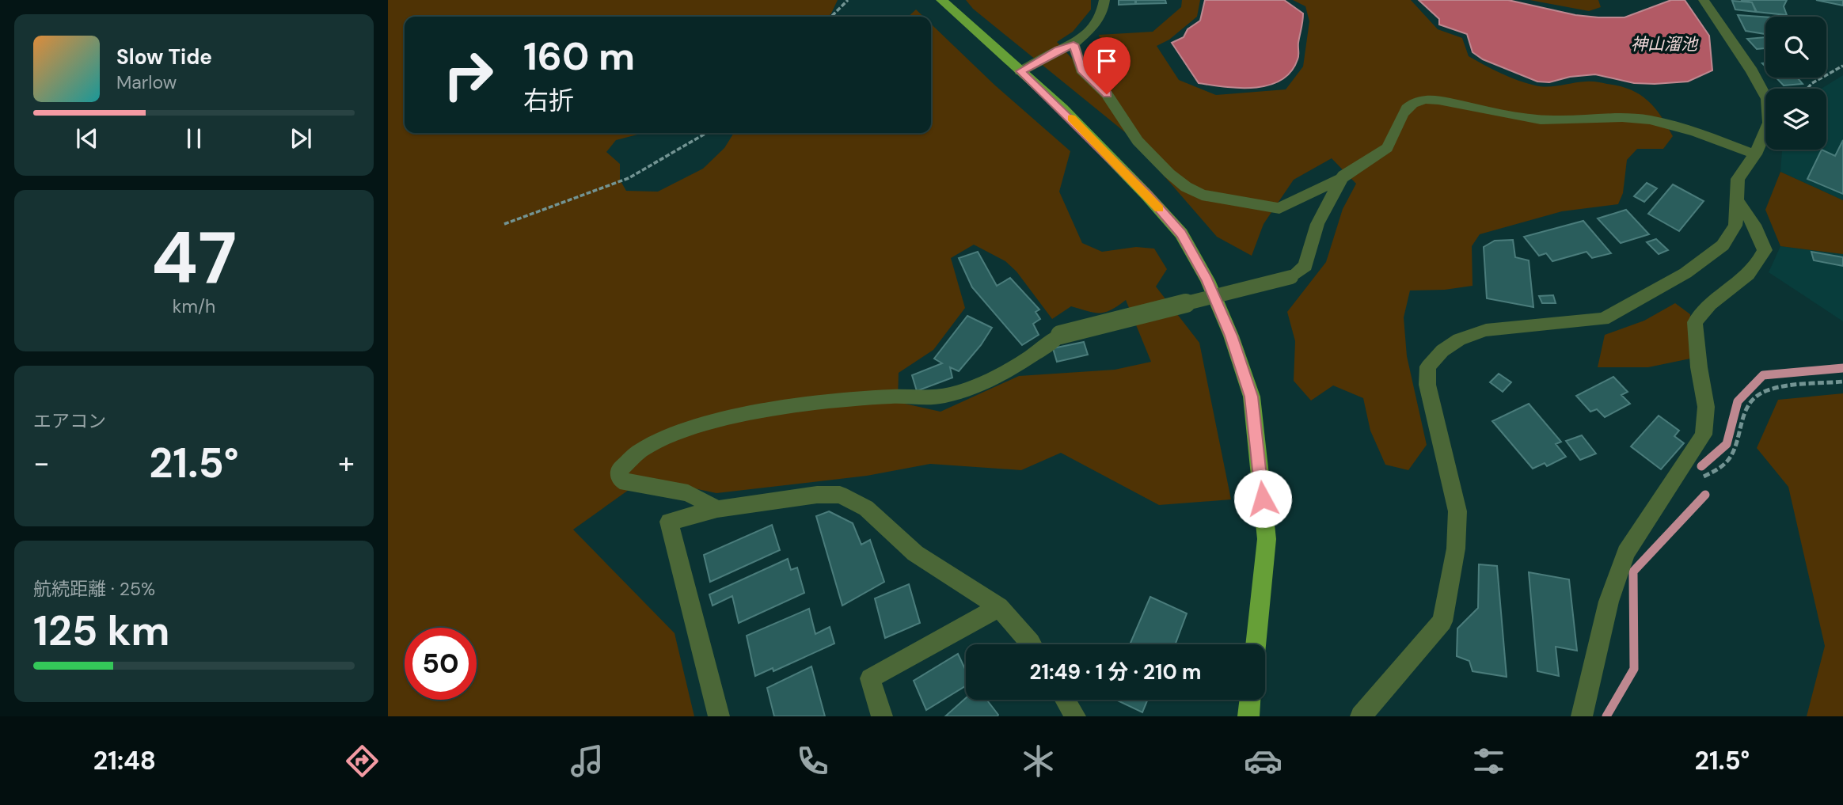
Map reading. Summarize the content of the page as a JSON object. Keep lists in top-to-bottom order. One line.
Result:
{"water":["神山溜池"],"page":{"turn":["160 m","右折"],"song":["Slow Tide","Marlow"],"tile":[["47","km/h"],"エアコン",["航続距離 · 25%","125 km"]],"heat":["−","21.5°","+"],"limit":"50","trip":"21:49 · 1 分 · 210 m","tabs":["21:48","21.5°"]}}
